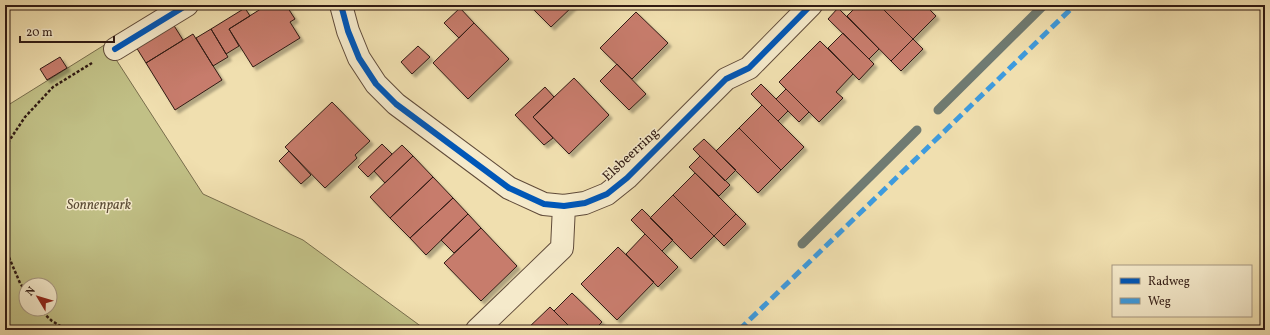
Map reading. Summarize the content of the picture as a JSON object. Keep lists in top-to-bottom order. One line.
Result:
{"streets":{"street":["Elsbeerring"]},"parks":["Sonnenpark"],"legend":["Radweg","Weg"],"scale_bar":"20 m","north":"top left"}
